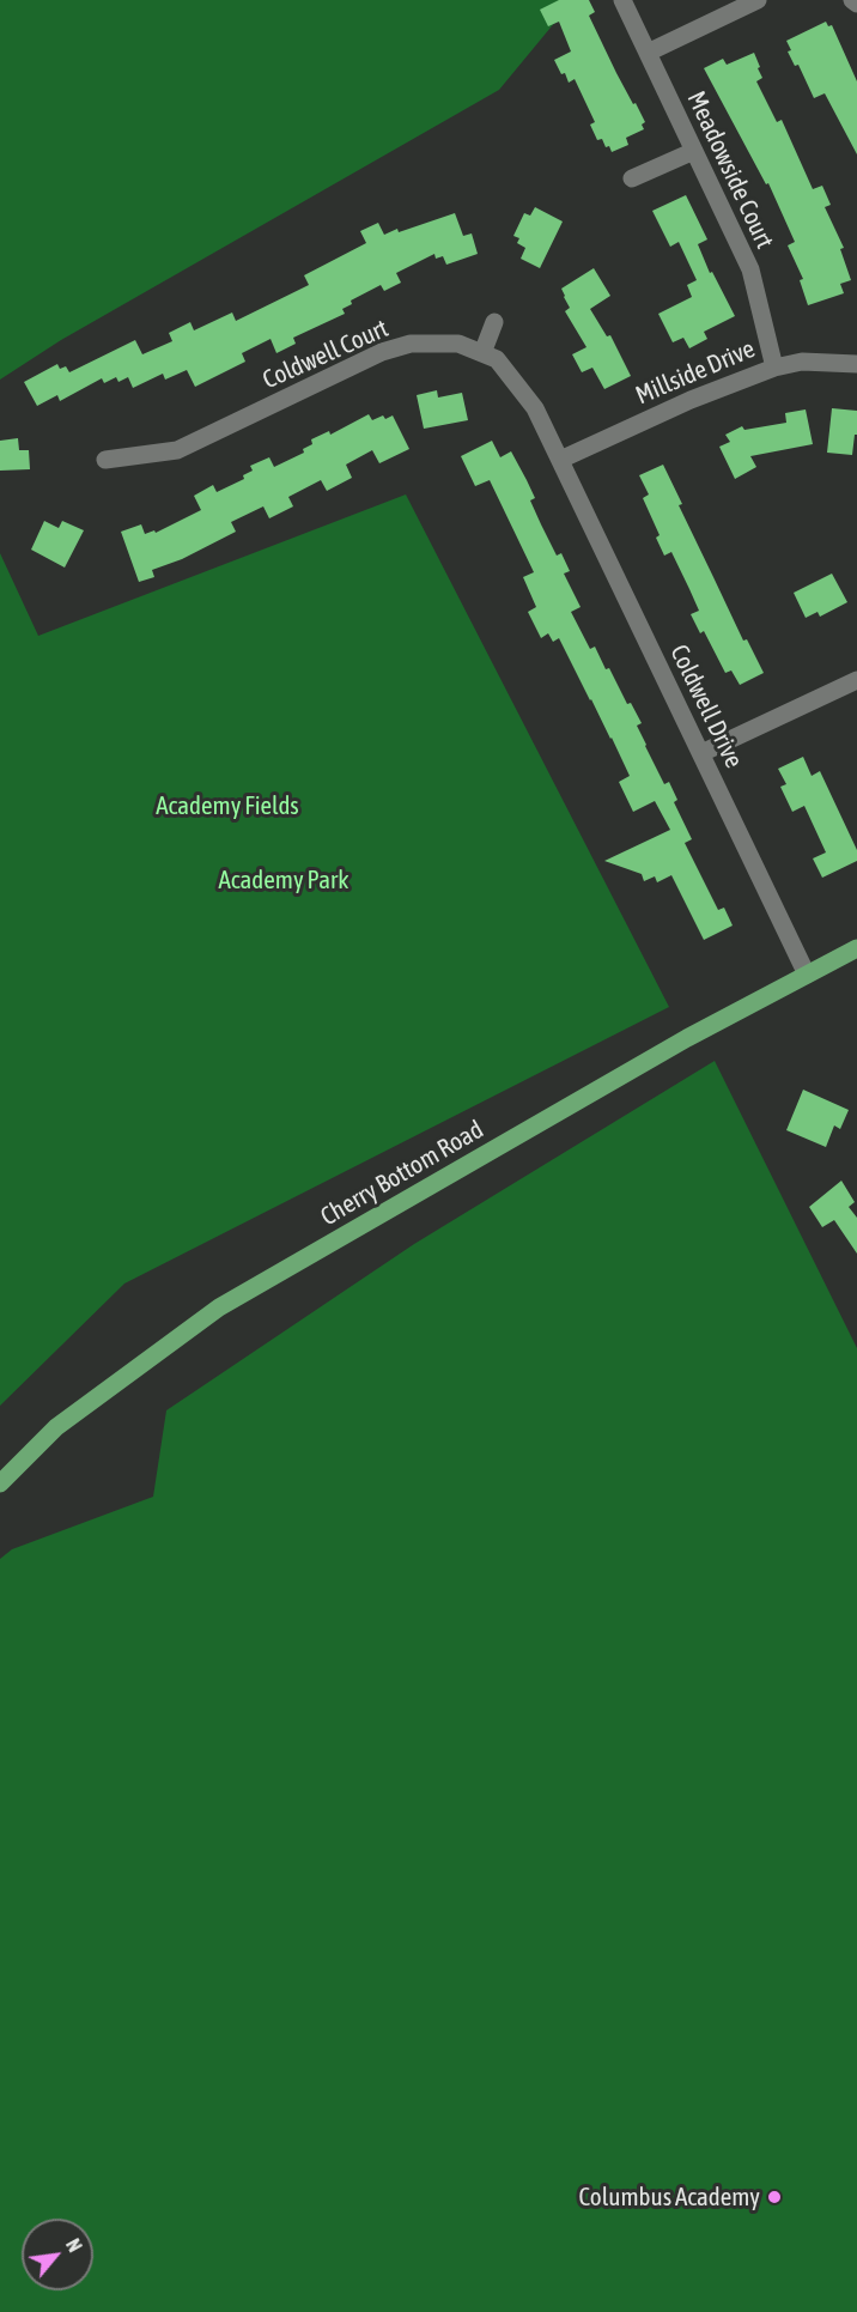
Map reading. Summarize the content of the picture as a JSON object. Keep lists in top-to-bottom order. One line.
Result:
{"streets":{"main road":["Cherry Bottom Road"],"street":["Meadowside Court","Coldwell Court","Millside Drive","Coldwell Drive"]},"crossings":[["Meadowside Court","Millside Drive"],["Coldwell Court","Millside Drive"],["Coldwell Court","Coldwell Drive"],["Millside Drive","Coldwell Drive"],["Coldwell Drive","Cherry Bottom Road"]],"parks":["Academy Fields","Academy Park"],"places":["Columbus Academy"],"north":"top right"}
